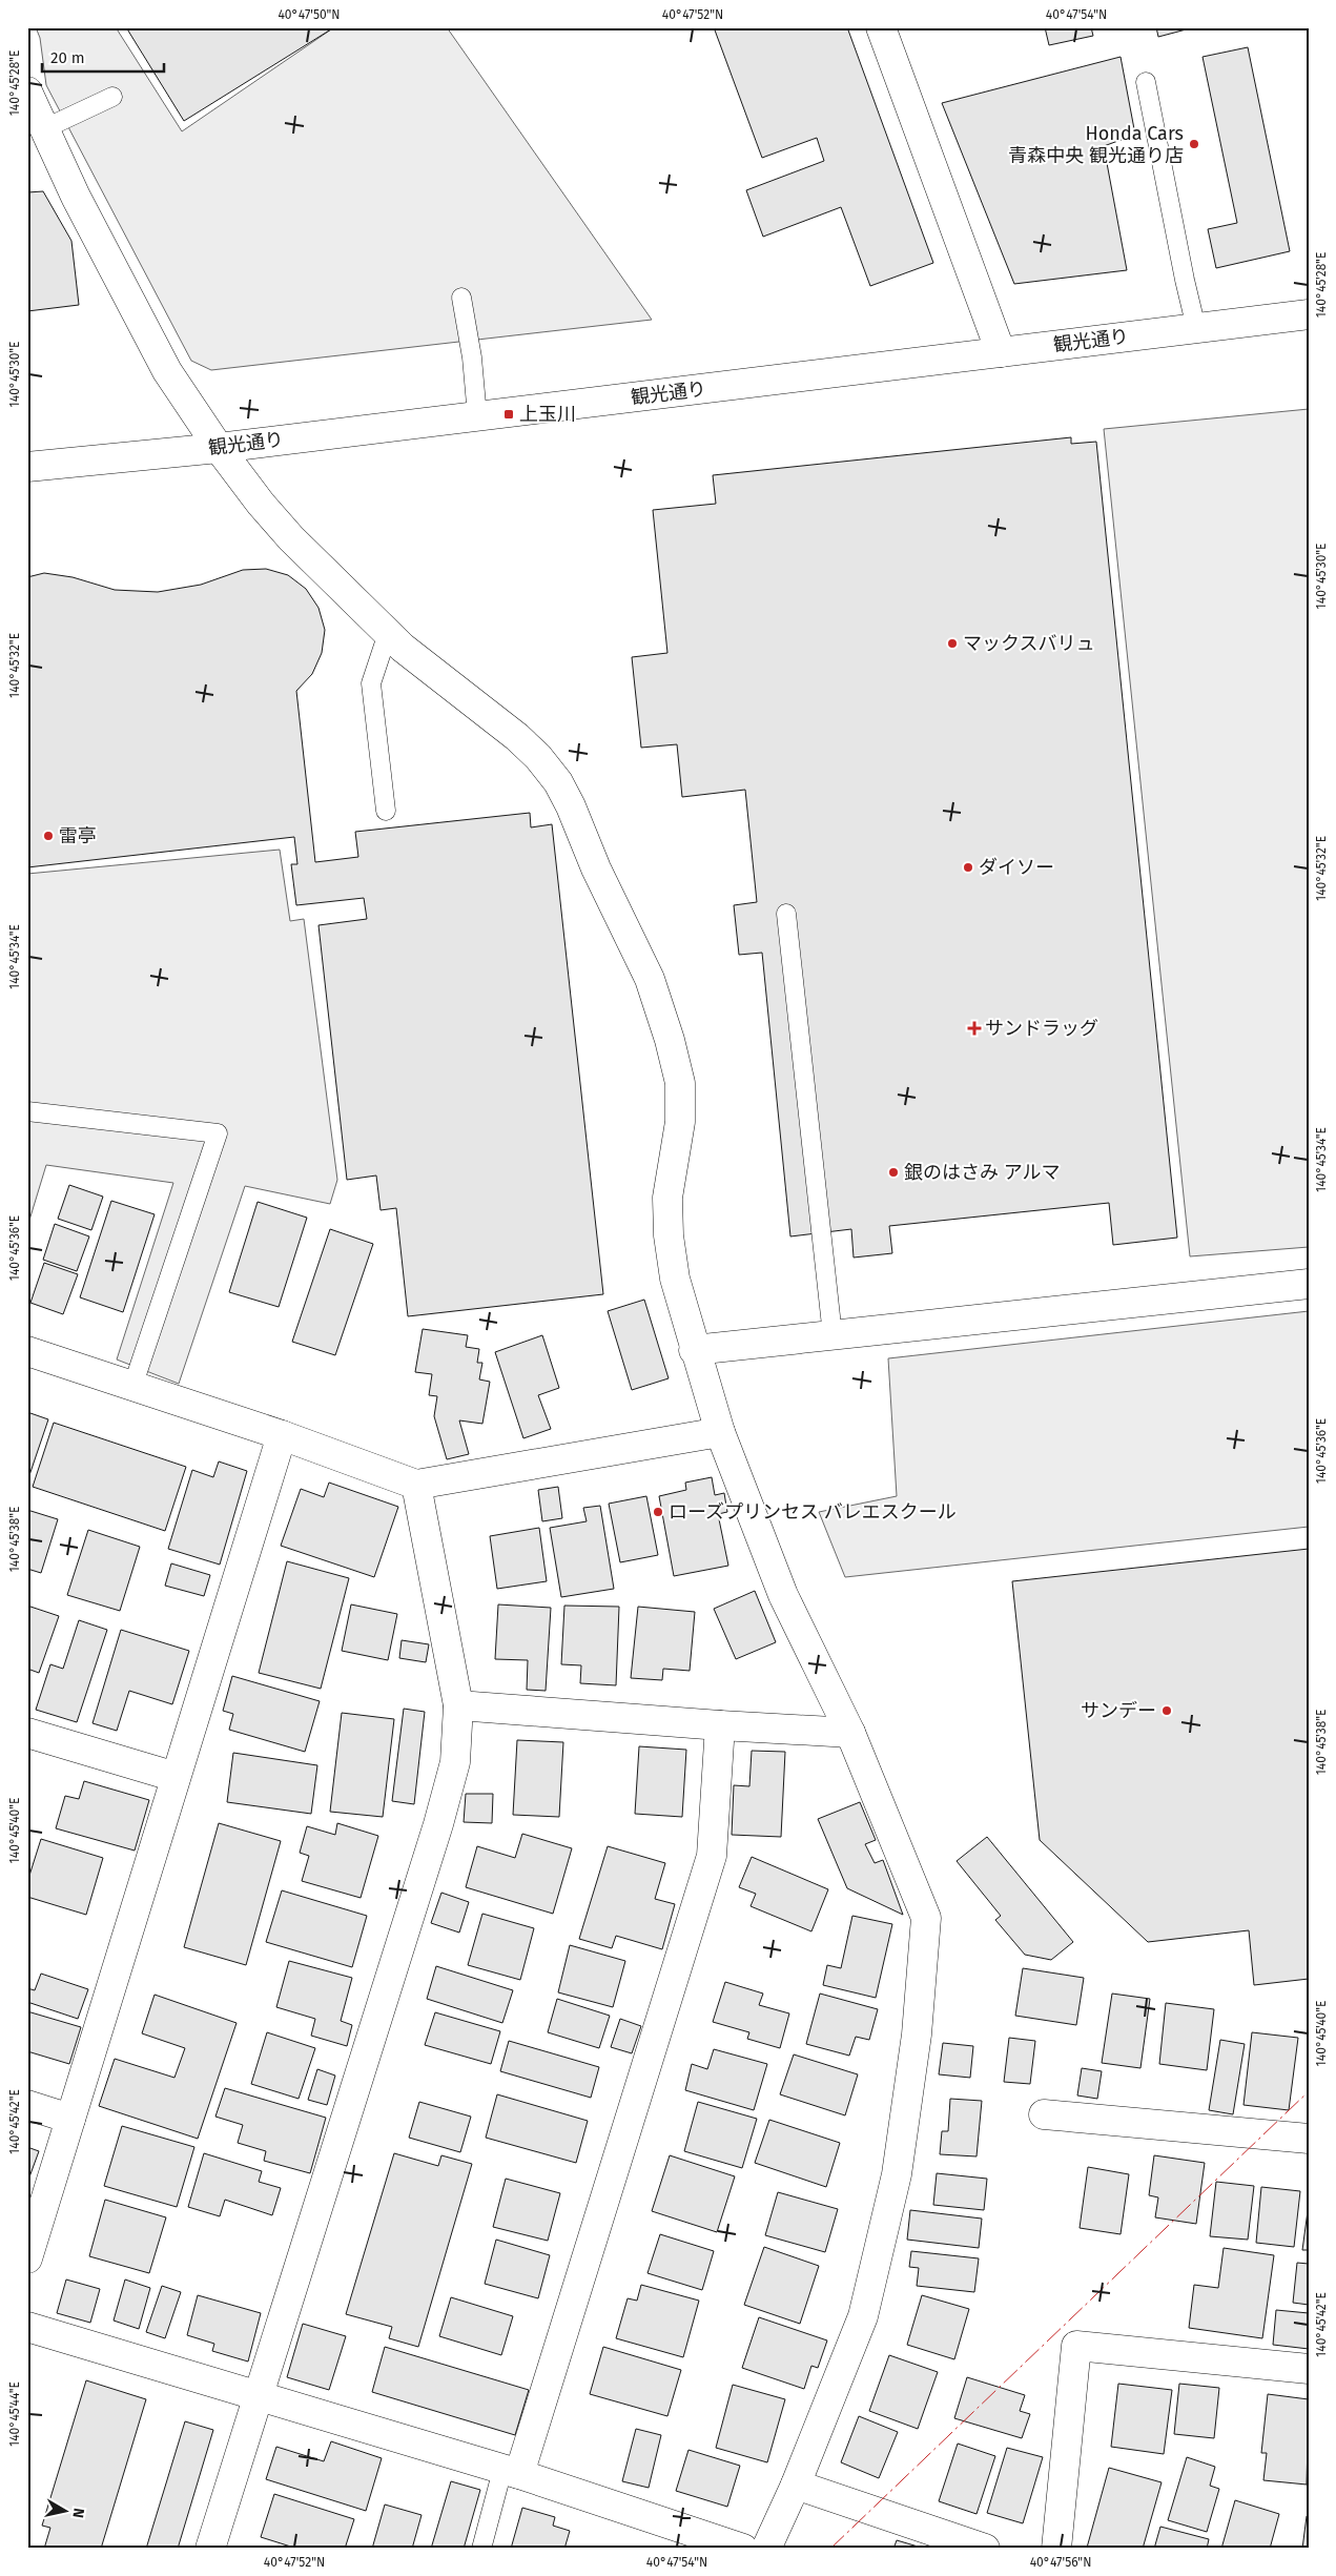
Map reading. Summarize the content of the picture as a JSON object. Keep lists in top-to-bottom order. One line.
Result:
{"streets":{"main road":["観光通り"]},"places":{"other":["Honda Cars 青森中央 観光通り店","マックスバリュ","雷亭","ダイソー","銀のはさみ アルマ","ローズプリンセス バレエスクール","サンデー"],"transit":["上玉川"],"health":["サンドラッグ"]},"scale_bar":"20 m","north":"right","coordinates":["40°47'50\"N","40°47'52\"N","40°47'54\"N","140°45'28\"E","140°45'30\"E","140°45'32\"E","140°45'34\"E","140°45'36\"E","140°45'38\"E","140°45'40\"E","140°45'42\"E","140°45'44\"E","40°47'56\"N"]}
